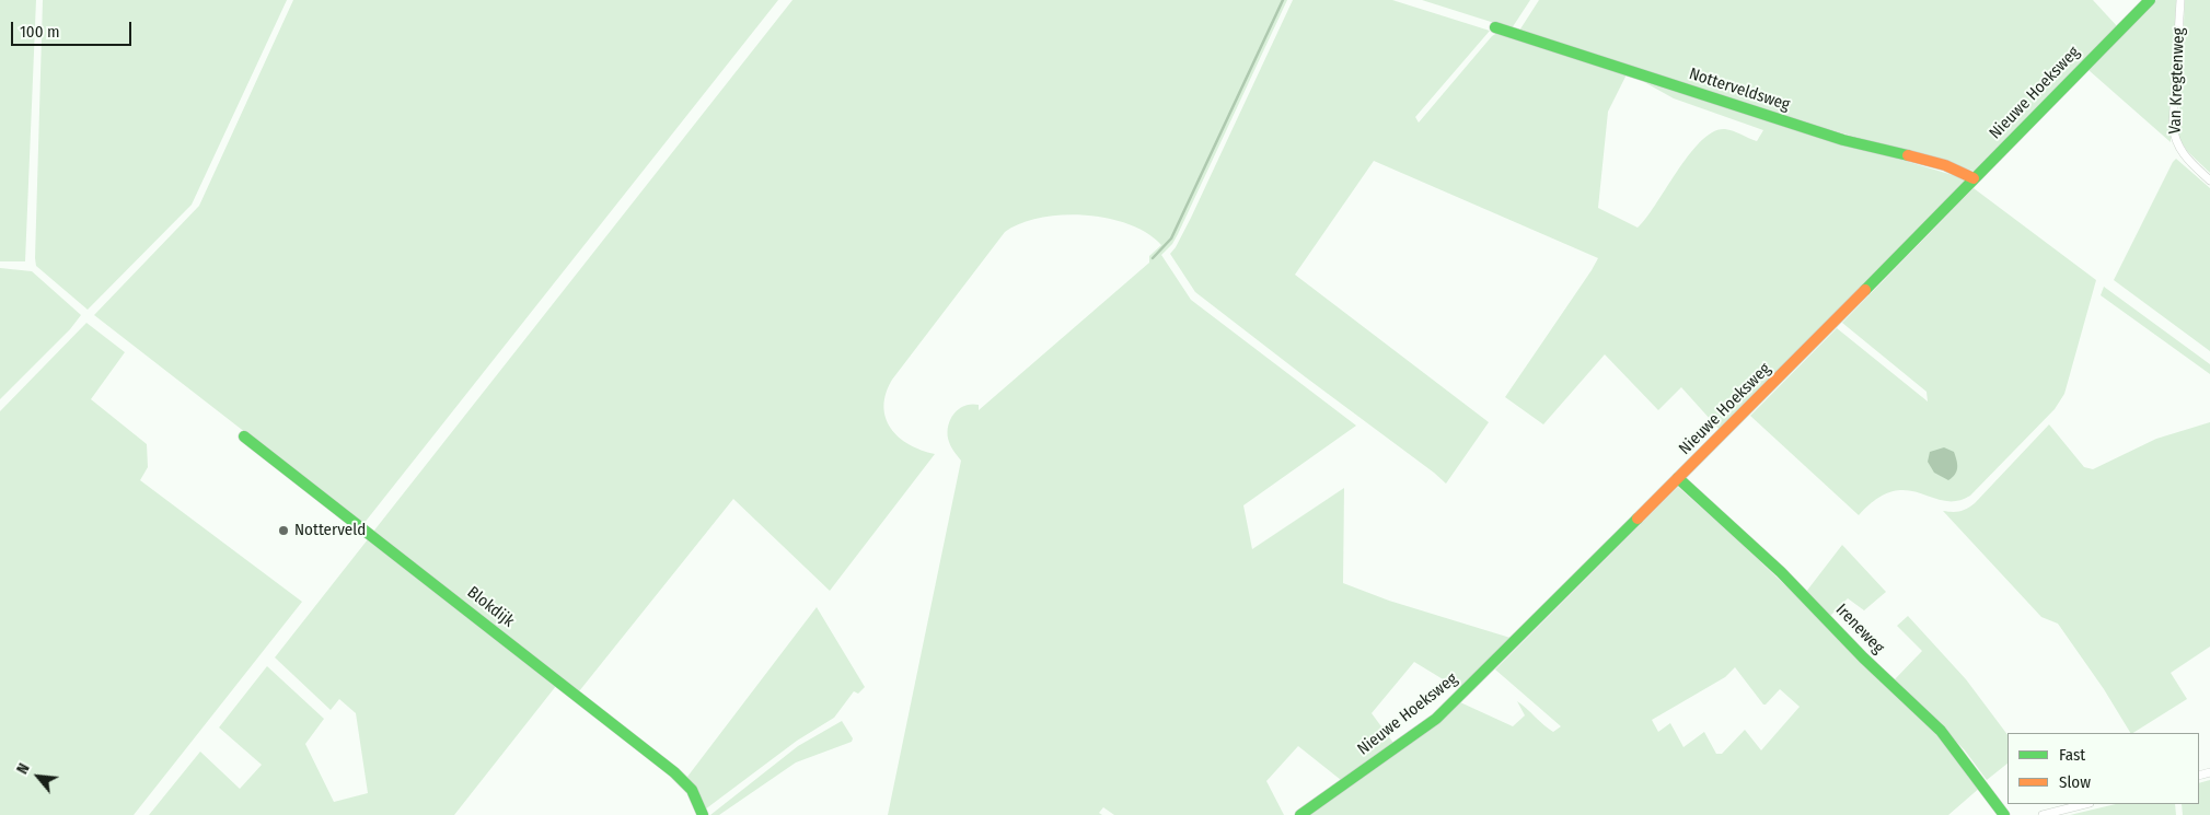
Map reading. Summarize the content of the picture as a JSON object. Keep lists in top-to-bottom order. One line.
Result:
{"streets":{"street":["Van Kregtenweg","Notterveldsweg","Nieuwe Hoeksweg","Blokdijk","Ireneweg"]},"crossings":[["Notterveldsweg","Nieuwe Hoeksweg"],["Nieuwe Hoeksweg","Ireneweg"]],"places":["Notterveld"],"legend":["Fast","Slow"],"scale_bar":"100 m","north":"top left"}
